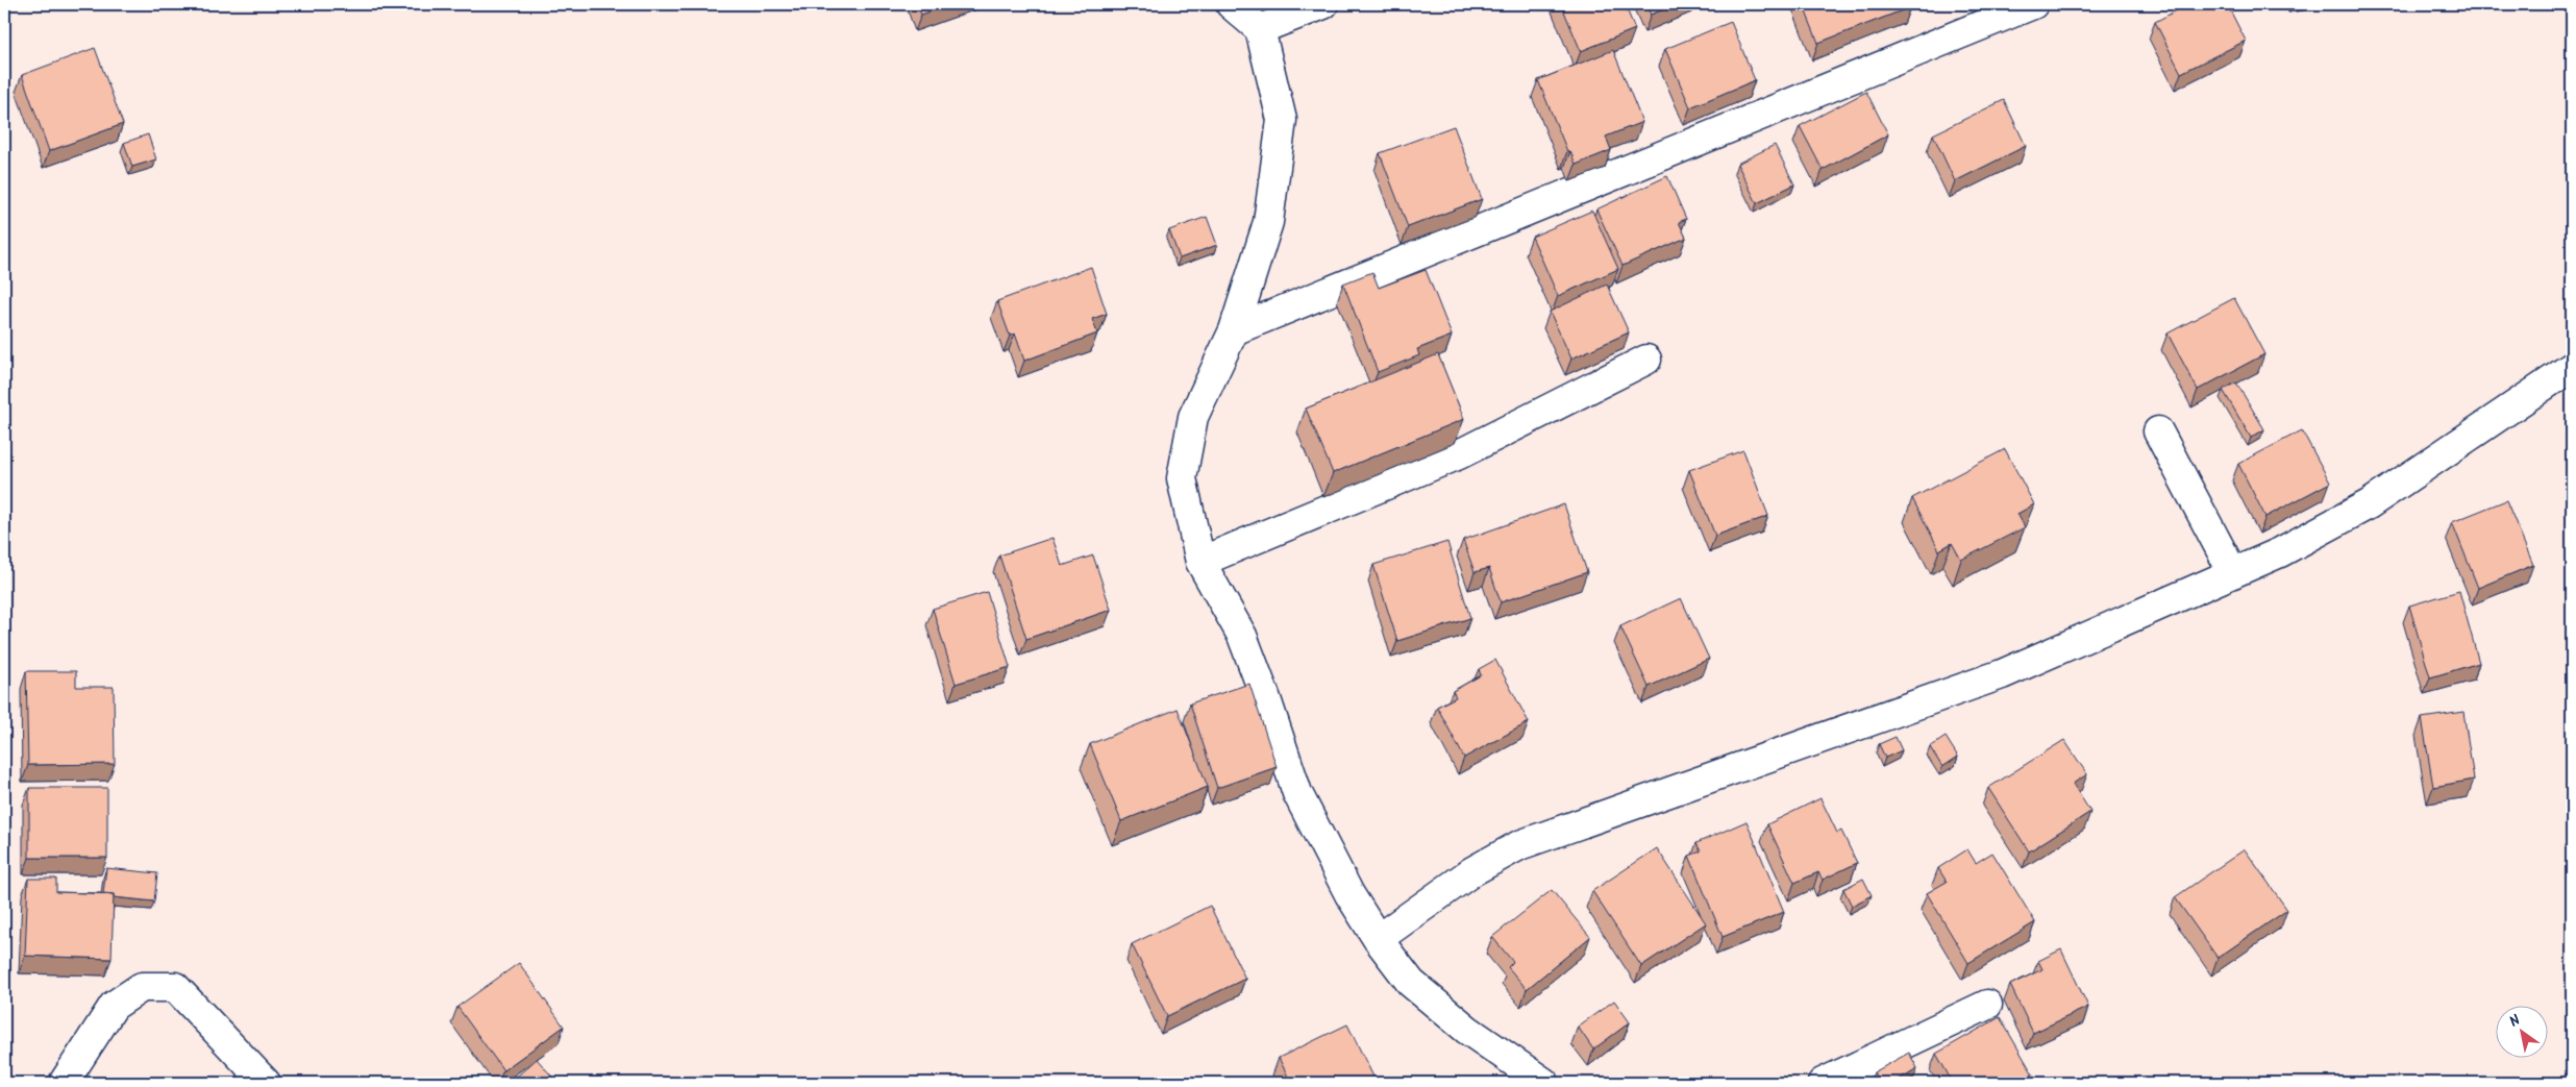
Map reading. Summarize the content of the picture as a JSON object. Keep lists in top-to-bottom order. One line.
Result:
{"north":"top left"}
